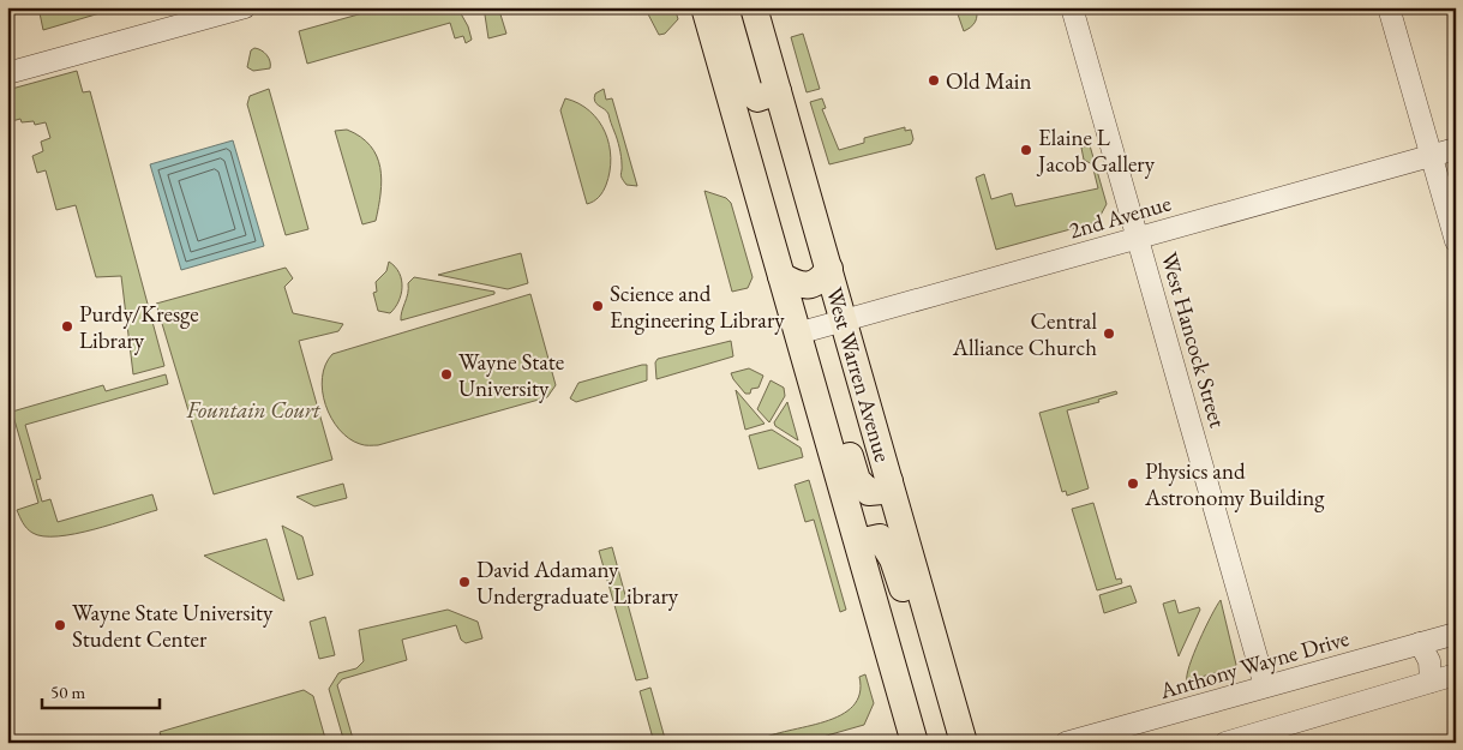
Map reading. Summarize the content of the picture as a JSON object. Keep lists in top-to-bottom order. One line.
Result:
{"streets":{"main road":["West Warren Avenue"],"street":["2nd Avenue","West Hancock Street","Anthony Wayne Drive"]},"crossings":[["2nd Avenue","West Hancock Street"],["2nd Avenue","West Warren Avenue"],["West Hancock Street","Anthony Wayne Drive"]],"parks":["Fountain Court"],"places":["Old Main","Elaine L Jacob Gallery","Science and Engineering Library","Purdy/Kresge Library","Central Alliance Church","Wayne State University","Physics and Astronomy Building","David Adamany Undergraduate Library","Wayne State University Student Center"],"scale_bar":"50 m"}
